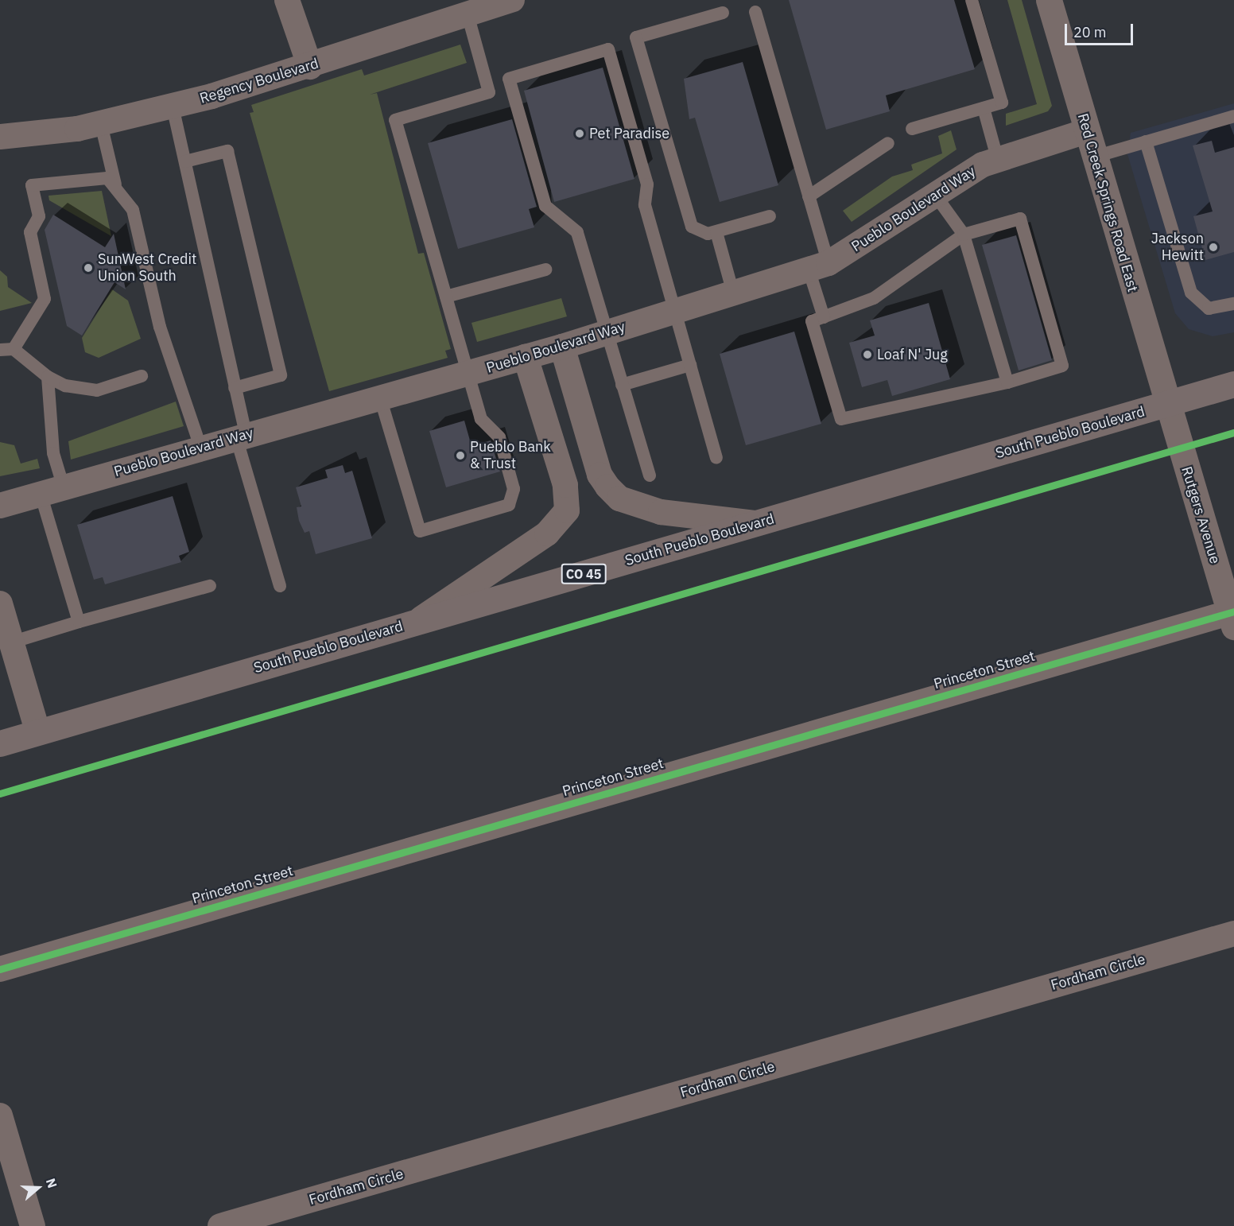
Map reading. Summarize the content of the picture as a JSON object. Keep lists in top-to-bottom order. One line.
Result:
{"streets":{"main road":["South Pueblo Boulevard","CO 45"],"street":["Regency Boulevard","Red Creek Springs Road East","Pueblo Boulevard Way","Rutgers Avenue","Princeton Street","Fordham Circle"]},"crossings":[["Red Creek Springs Road East","Pueblo Boulevard Way"],["Red Creek Springs Road East","South Pueblo Boulevard"],["Red Creek Springs Road East","Rutgers Avenue"],["South Pueblo Boulevard","Rutgers Avenue"],["Rutgers Avenue","Princeton Street"]],"places":["Pet Paradise","Jackson Hewitt","SunWest Credit Union South","Loaf N' Jug","Pueblo Bank & Trust"],"scale_bar":"20 m","north":"right"}
